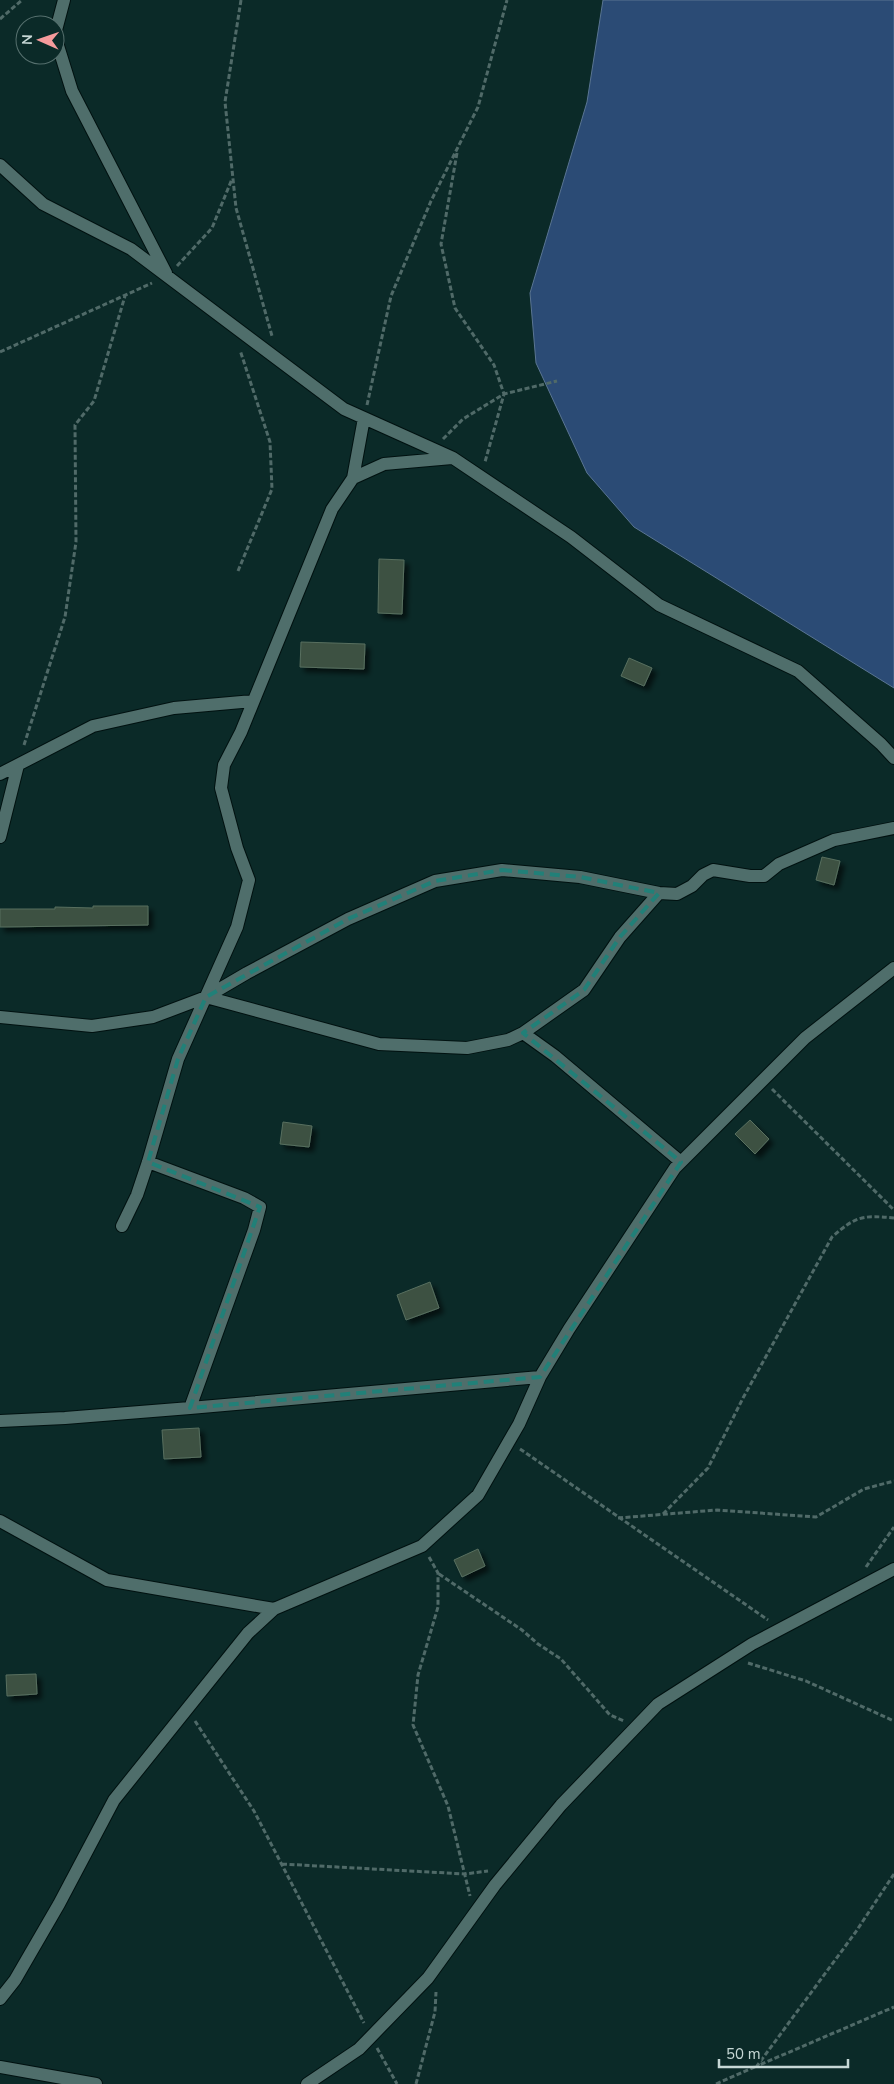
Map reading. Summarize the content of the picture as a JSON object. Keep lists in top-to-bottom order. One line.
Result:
{"scale_bar":"50 m","north":"left"}
